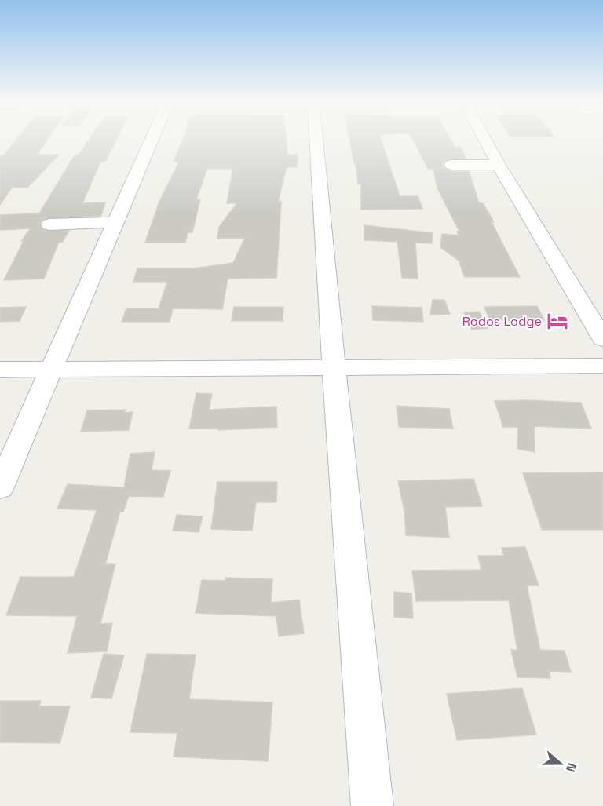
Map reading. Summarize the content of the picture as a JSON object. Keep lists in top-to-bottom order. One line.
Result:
{"places":{"hotel":["Rodos Lodge"]},"north":"right"}
